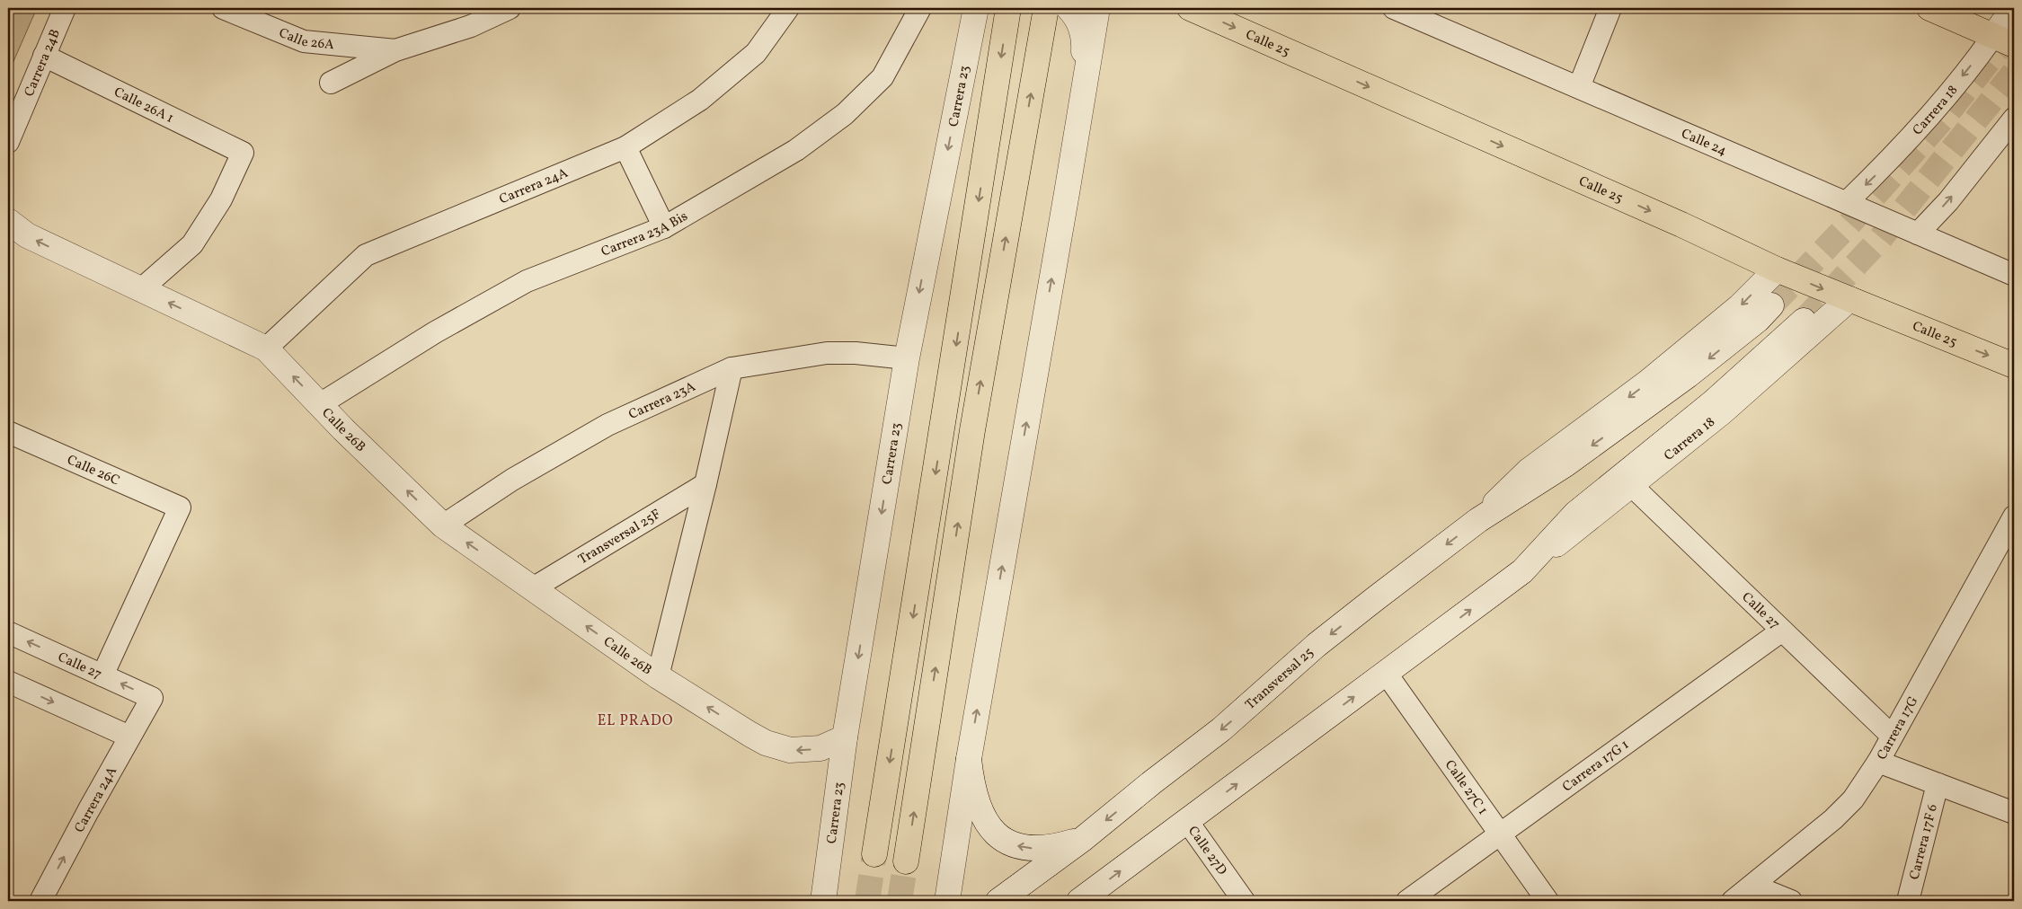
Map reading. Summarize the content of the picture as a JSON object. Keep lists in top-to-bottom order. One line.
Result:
{"streets":{"main road":["Calle 25"],"street":["Calle 26A","Carrera 24B","Carrera 23","Calle 26A 1","Carrera 18","Calle 24","Carrera 24A","Carrera 23A Bis","Carrera 23A","Calle 26B","Calle 26C","Transversal 25F","Calle 27","Transversal 25","Carrera 17G","Carrera 17G 1","Calle 27C 1","Carrera 17F 6","Calle 27D"]},"crossings":[["Calle 25","Carrera 18"],["Carrera 24B","Calle 26A 1"],["Carrera 23","Carrera 23A"],["Carrera 23","Calle 26B"],["Calle 26A 1","Calle 26B"],["Carrera 18","Calle 24"],["Carrera 18","Calle 27"],["Carrera 24A","Calle 26B"],["Carrera 24A","Calle 27"],["Carrera 23A Bis","Calle 26B"],["Carrera 23A","Calle 26B"],["Calle 26B","Transversal 25F"],["Calle 26C","Calle 27"],["Calle 27","Carrera 17G"],["Calle 27","Carrera 17G 1"],["Carrera 17G 1","Calle 27C 1"]],"one_way":["Calle 25","Calle 26B"],"districts":["EL PRADO"]}
